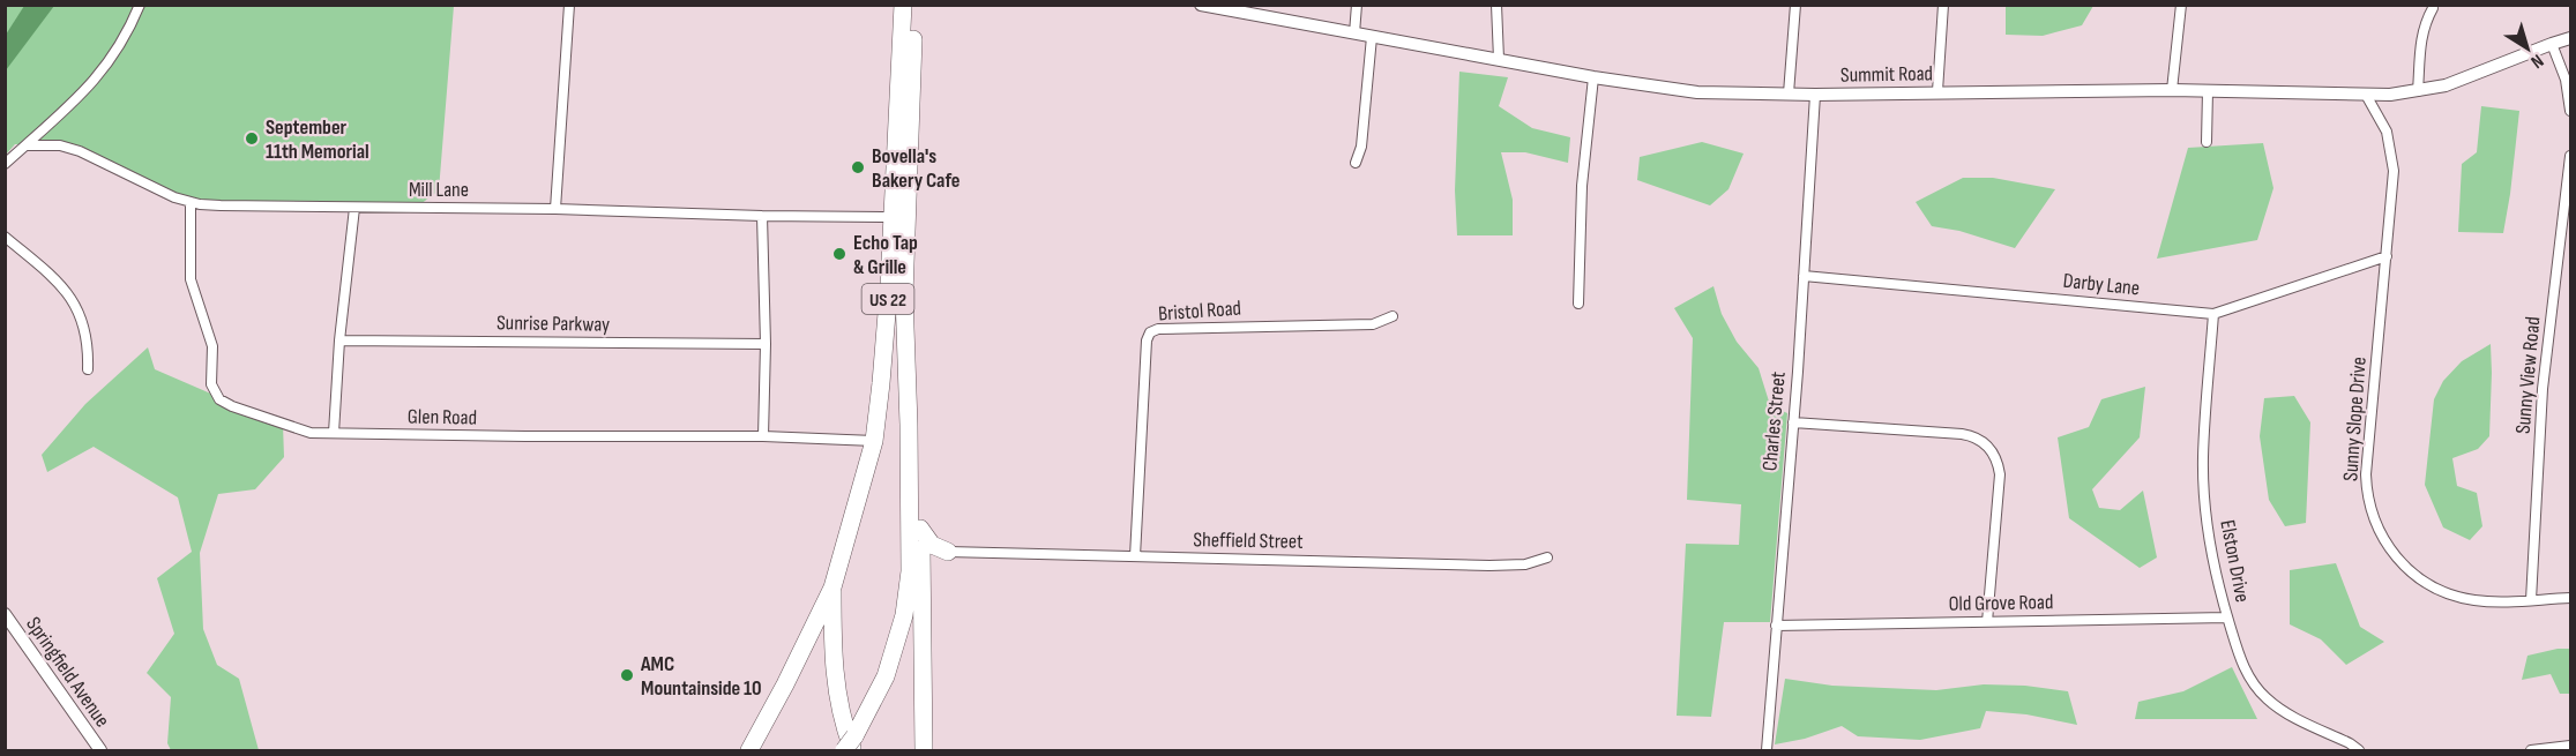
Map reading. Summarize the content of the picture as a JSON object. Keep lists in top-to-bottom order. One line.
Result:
{"streets":{"highway":["US 22"],"main road":["Summit Road","Springfield Avenue"],"street":["Mill Lane","Darby Lane","Bristol Road","Sunrise Parkway","Sunny View Road","Glen Road","Sunny Slope Drive","Charles Street","Sheffield Street","Elston Drive","Old Grove Road"]},"crossings":[["Summit Road","Sunny Slope Drive"],["Summit Road","Charles Street"],["Mill Lane","US 22"],["Mill Lane","Glen Road"],["Darby Lane","Sunny Slope Drive"],["Darby Lane","Charles Street"],["Darby Lane","Elston Drive"],["US 22","Glen Road"],["Bristol Road","Sheffield Street"],["Sunny View Road","Sunny Slope Drive"],["Charles Street","Old Grove Road"],["Elston Drive","Old Grove Road"]],"places":["September 11th Memorial","Bovella's Bakery Cafe","Echo Tap & Grille","AMC Mountainside 10"],"north":"bottom right"}
